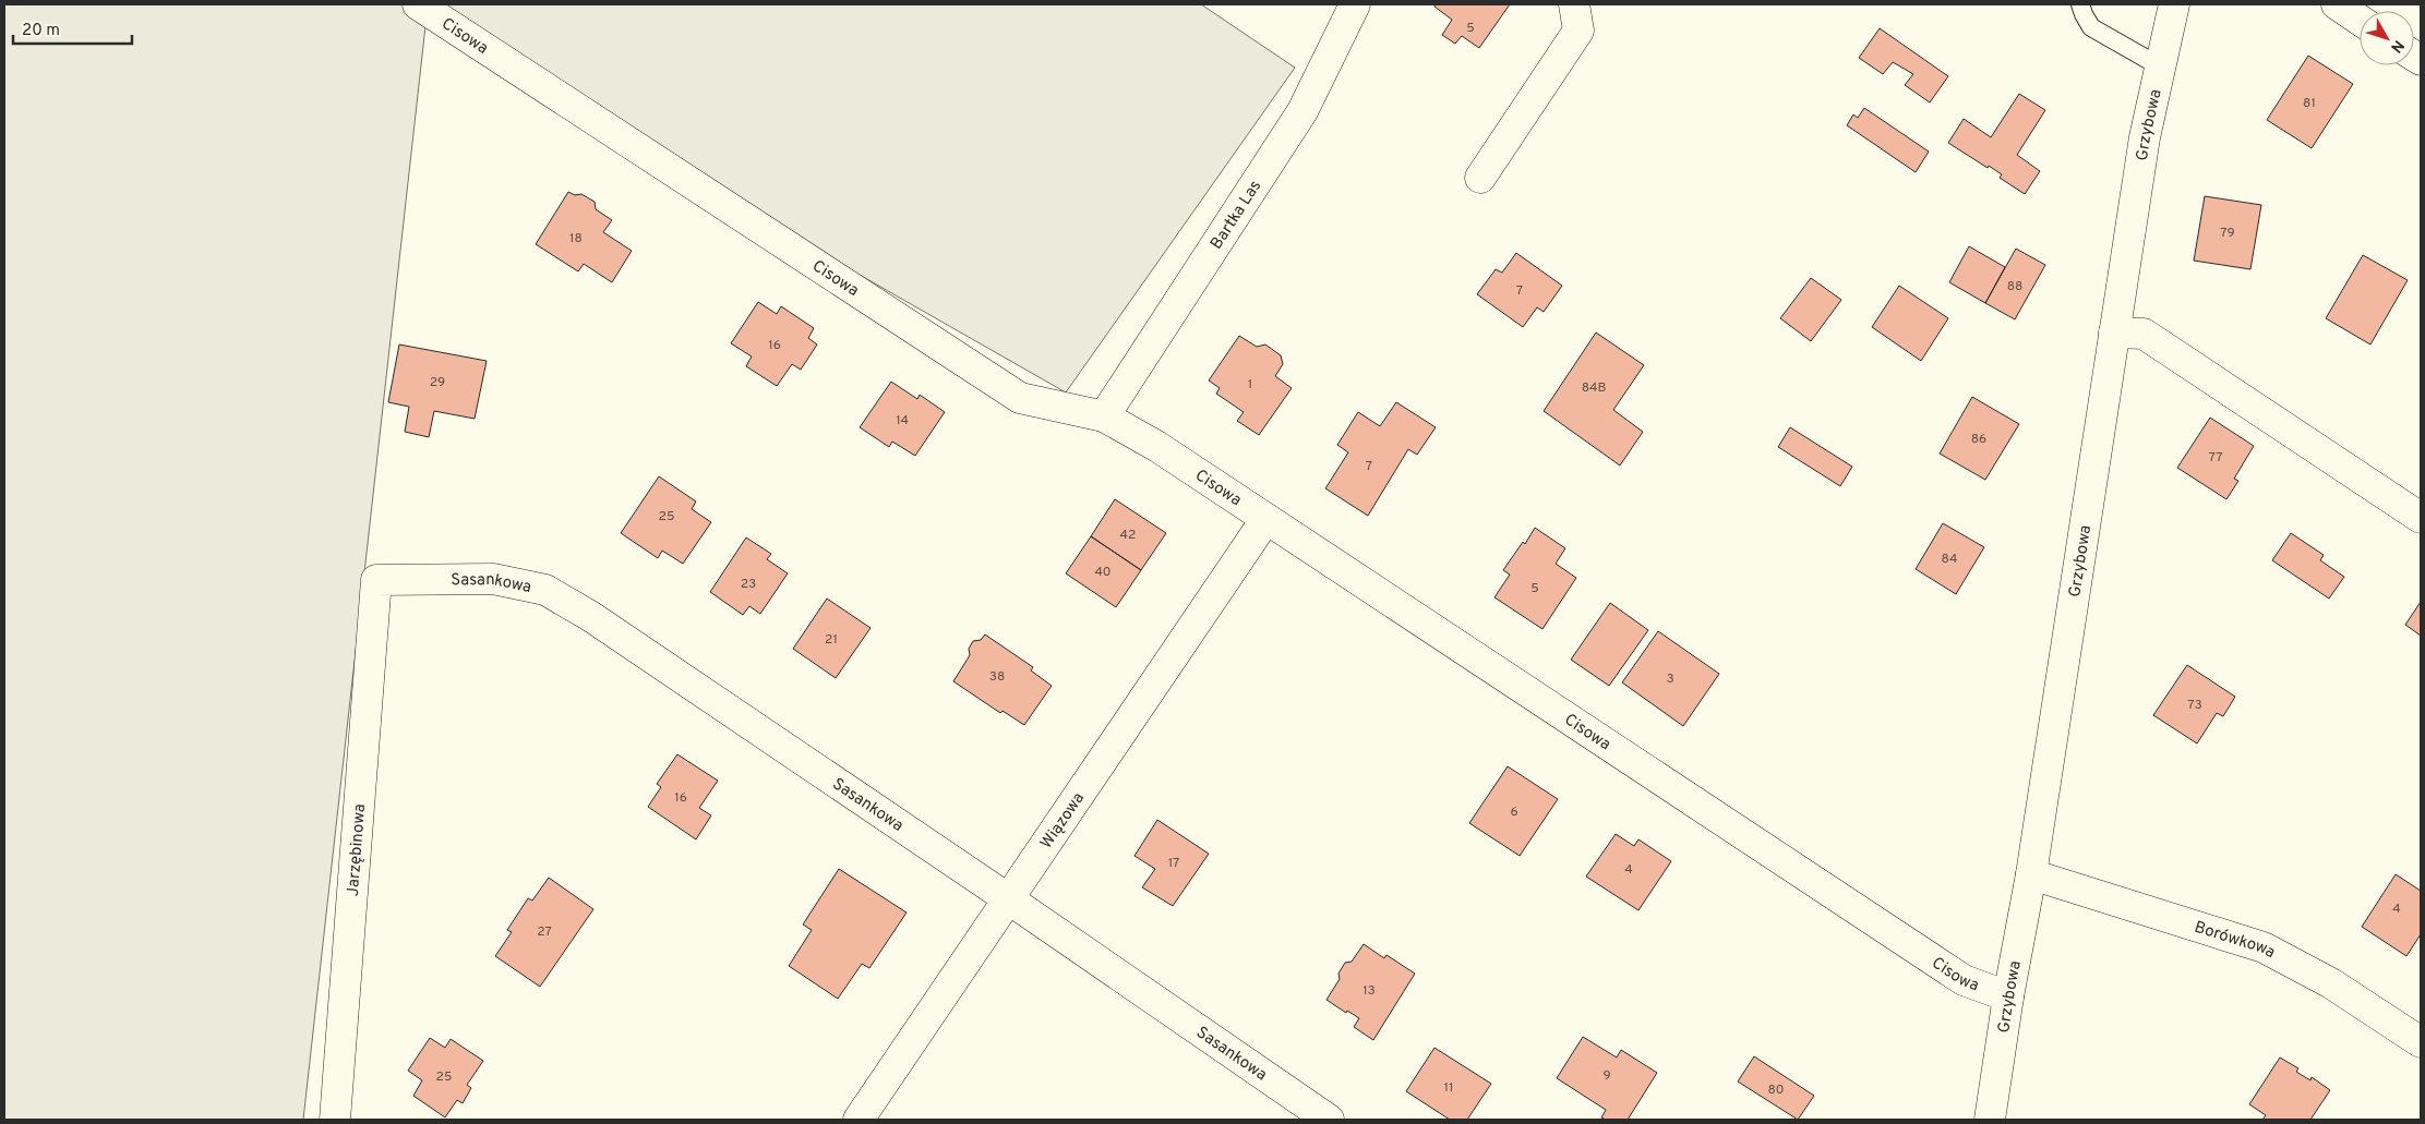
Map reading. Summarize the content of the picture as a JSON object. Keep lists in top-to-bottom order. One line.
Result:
{"streets":{"street":["Cisowa","Grzybowa","Bartka Las","Sasankowa","Wiązowa","Jarzębinowa","Borówkowa"]},"crossings":[["Cisowa","Grzybowa"],["Cisowa","Bartka Las"],["Cisowa","Wiązowa"],["Grzybowa","Borówkowa"],["Sasankowa","Wiązowa"],["Sasankowa","Jarzębinowa"]],"house_numbers":["5","81","79","18","88","7","16","29","1","84B","14","86","77","7","25","42","84","40","23","5","21","38","3","73","16","6","17","4","4","27","13","9","25","11","80"],"scale_bar":"20 m","north":"bottom right"}
